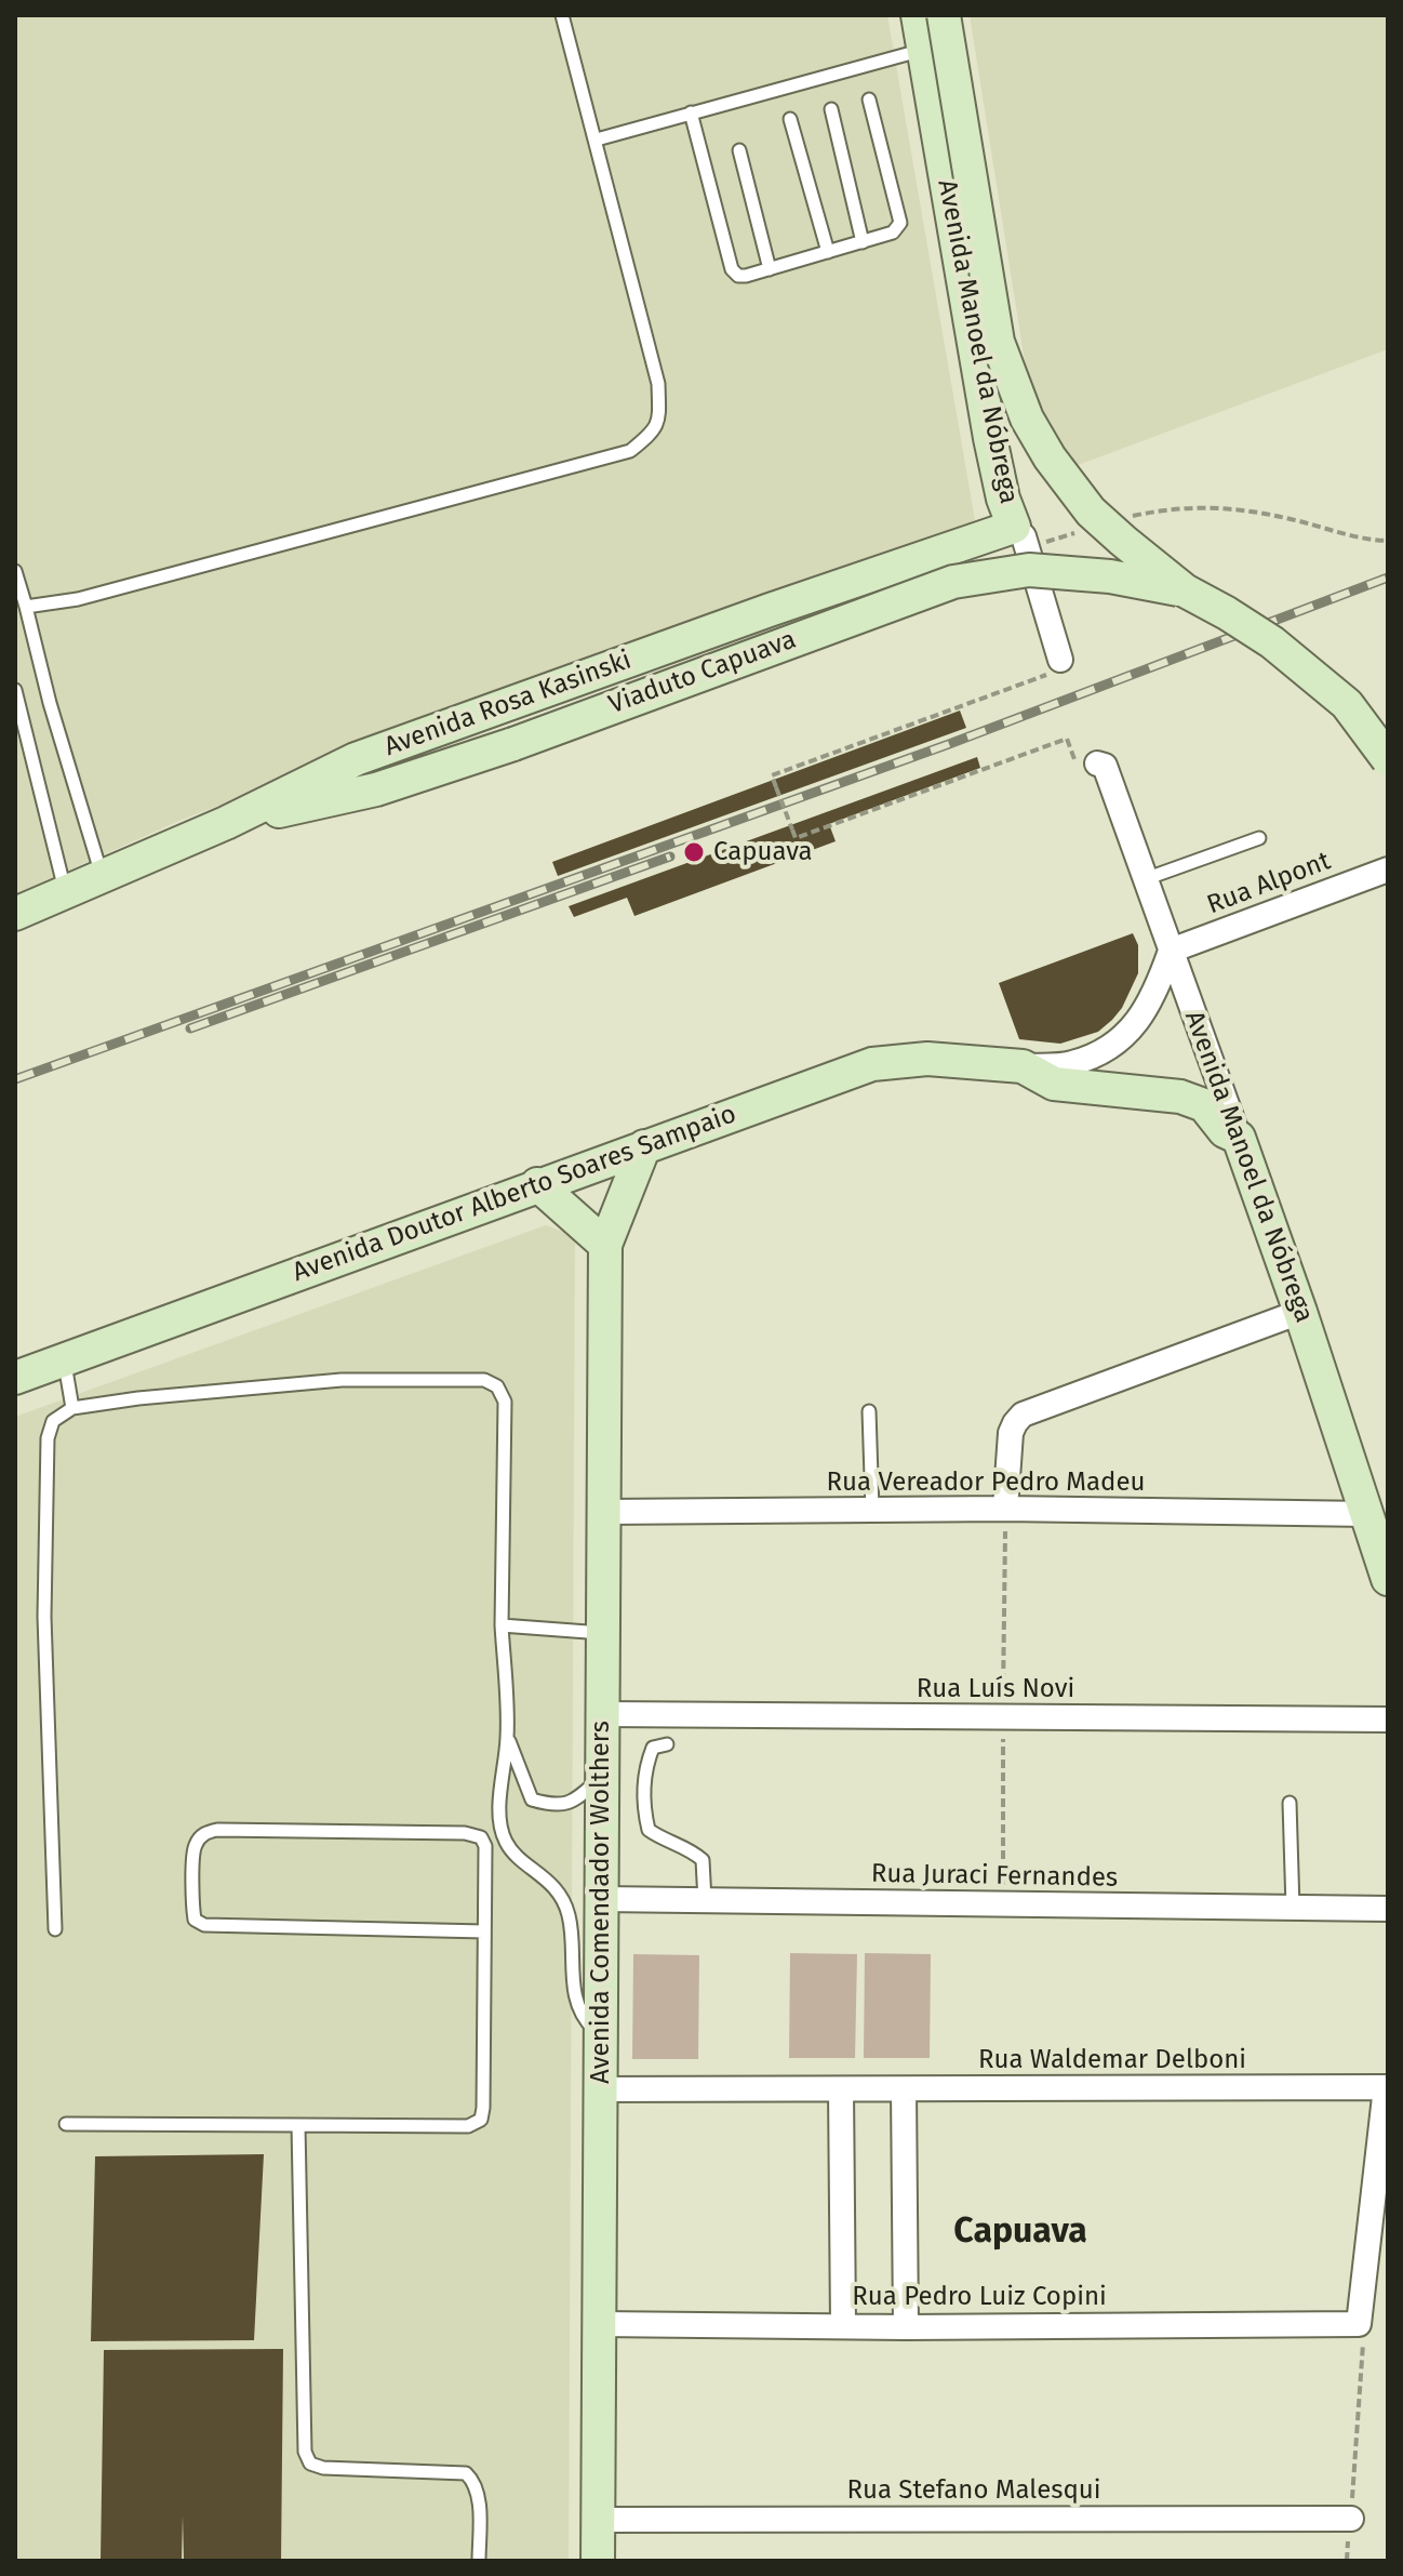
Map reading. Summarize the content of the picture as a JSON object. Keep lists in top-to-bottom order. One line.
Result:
{"streets":{"main road":["Avenida Manoel da Nóbrega","Viaduto Capuava","Avenida Rosa Kasinski","Avenida Doutor Alberto Soares Sampaio","Avenida Comendador Wolthers"],"street":["Rua Alpont","Rua Vereador Pedro Madeu","Rua Luís Novi","Rua Juraci Fernandes","Rua Waldemar Delboni","Rua Pedro Luiz Copini","Rua Stefano Malesqui"]},"crossings":[["Avenida Manoel da Nóbrega","Avenida Rosa Kasinski"],["Avenida Manoel da Nóbrega","Rua Alpont"],["Avenida Manoel da Nóbrega","Avenida Doutor Alberto Soares Sampaio"],["Avenida Manoel da Nóbrega","Rua Vereador Pedro Madeu"],["Viaduto Capuava","Avenida Rosa Kasinski"],["Rua Alpont","Avenida Doutor Alberto Soares Sampaio"],["Avenida Doutor Alberto Soares Sampaio","Avenida Comendador Wolthers"],["Rua Vereador Pedro Madeu","Avenida Comendador Wolthers"],["Rua Luís Novi","Avenida Comendador Wolthers"],["Rua Juraci Fernandes","Avenida Comendador Wolthers"],["Avenida Comendador Wolthers","Rua Waldemar Delboni"],["Avenida Comendador Wolthers","Rua Pedro Luiz Copini"],["Avenida Comendador Wolthers","Rua Stefano Malesqui"],["Rua Waldemar Delboni","Rua Pedro Luiz Copini"]],"districts":["Capuava"],"places":["Capuava"]}
